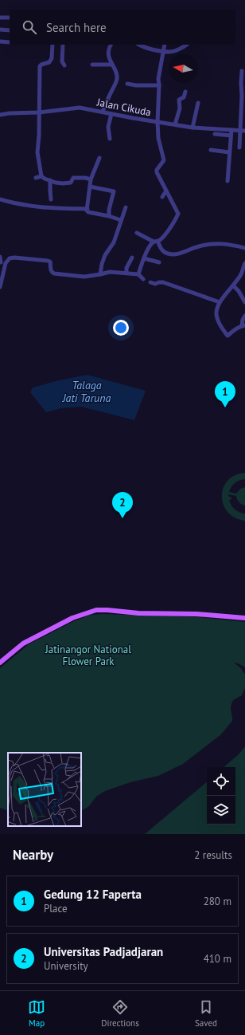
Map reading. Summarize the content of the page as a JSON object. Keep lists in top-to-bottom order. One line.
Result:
{"streets":{"street":["Jalan Cikuda"]},"water":["Talaga Jati Taruna"],"parks":["Jatinangor National Flower Park"],"north":"left","page":{"search":"Search here","pins":["1","2"],"heading":["Nearby","2 results"],"list":[{"mark":"1","name":"Gedung 12 Faperta","note":"Place","value":"280 m"},{"mark":"2","name":"Universitas Padjadjaran","note":"University","value":"410 m"}],"nav":["Map","Directions","Saved"]}}
